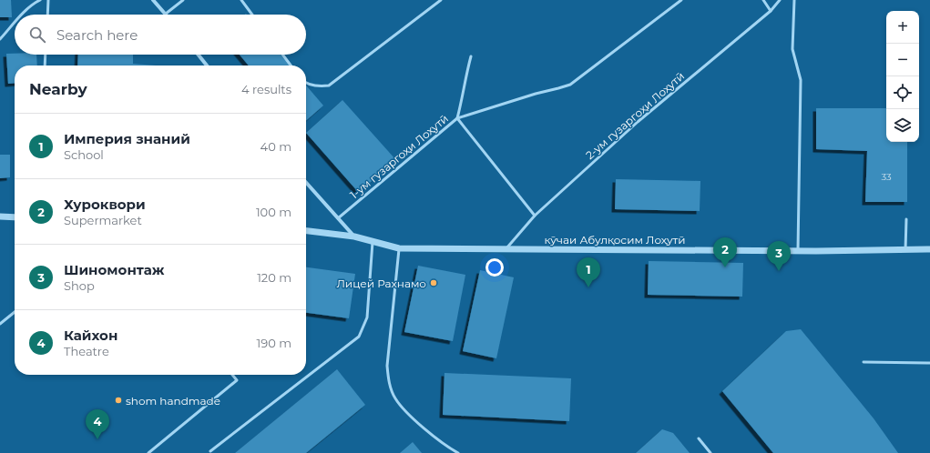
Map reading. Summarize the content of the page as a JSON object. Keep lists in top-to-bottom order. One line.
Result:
{"streets":{"street":["кӯчаи Абулқосим Лоҳутӣ"],"lane":["2-ум гузаргоҳи Лоҳутӣ","1-ум гузаргоҳи Лоҳутӣ"]},"crossings":[["2-ум гузаргоҳи Лоҳутӣ","кӯчаи Абулқосим Лоҳутӣ"]],"places":["Лицей Рахнамо","shom handmade"],"house_numbers":["33"],"page":{"map_buttons":["+","−"],"search":"Search here","heading":["Nearby","4 results"],"list":[{"mark":"1","name":"Империя знаний","note":"School","value":"40 m"},{"mark":"2","name":"Хуроквори","note":"Supermarket","value":"100 m"},{"mark":"3","name":"Шиномонтаж","note":"Shop","value":"120 m"},{"mark":"4","name":"Кайхон","note":"Theatre","value":"190 m"}],"pins":["2","3","1","4"]}}
